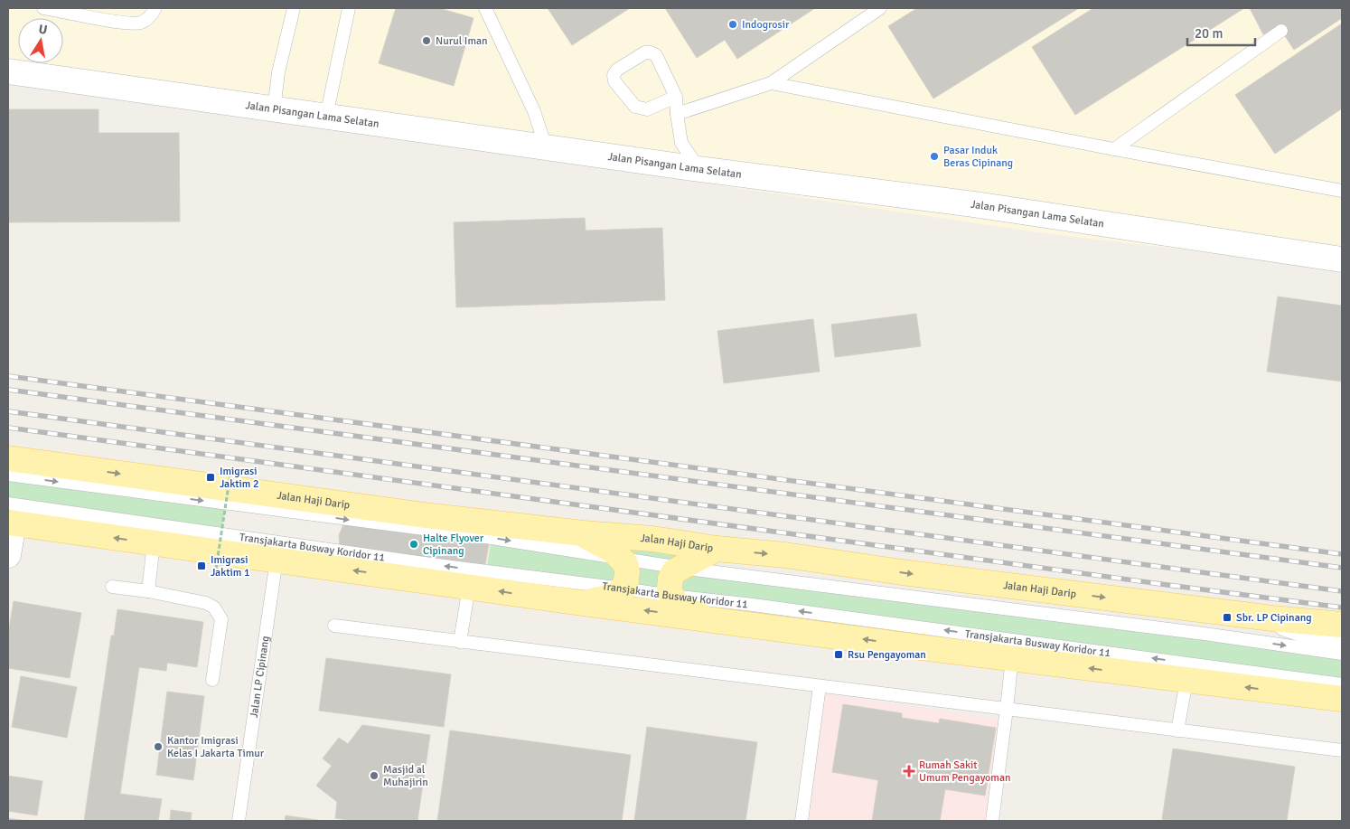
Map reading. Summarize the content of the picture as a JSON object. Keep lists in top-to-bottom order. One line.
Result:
{"streets":{"main road":["Jalan Haji Darip"],"street":["Jalan Pisangan Lama Selatan"],"lane":["Transjakarta Busway Koridor 11","Jalan LP Cipinang"]},"places":{"other":["Indogrosir","Nurul Iman","Pasar Induk Beras Cipinang","Halte Flyover Cipinang","Kantor Imigrasi Kelas I Jakarta Timur","Masjid al Muhajirin"],"transit":["Imigrasi Jaktim 2","Imigrasi Jaktim 1","Sbr. LP Cipinang","Rsu Pengayoman"],"health":["Rumah Sakit Umum Pengayoman"]},"scale_bar":"20 m","north":"top"}
